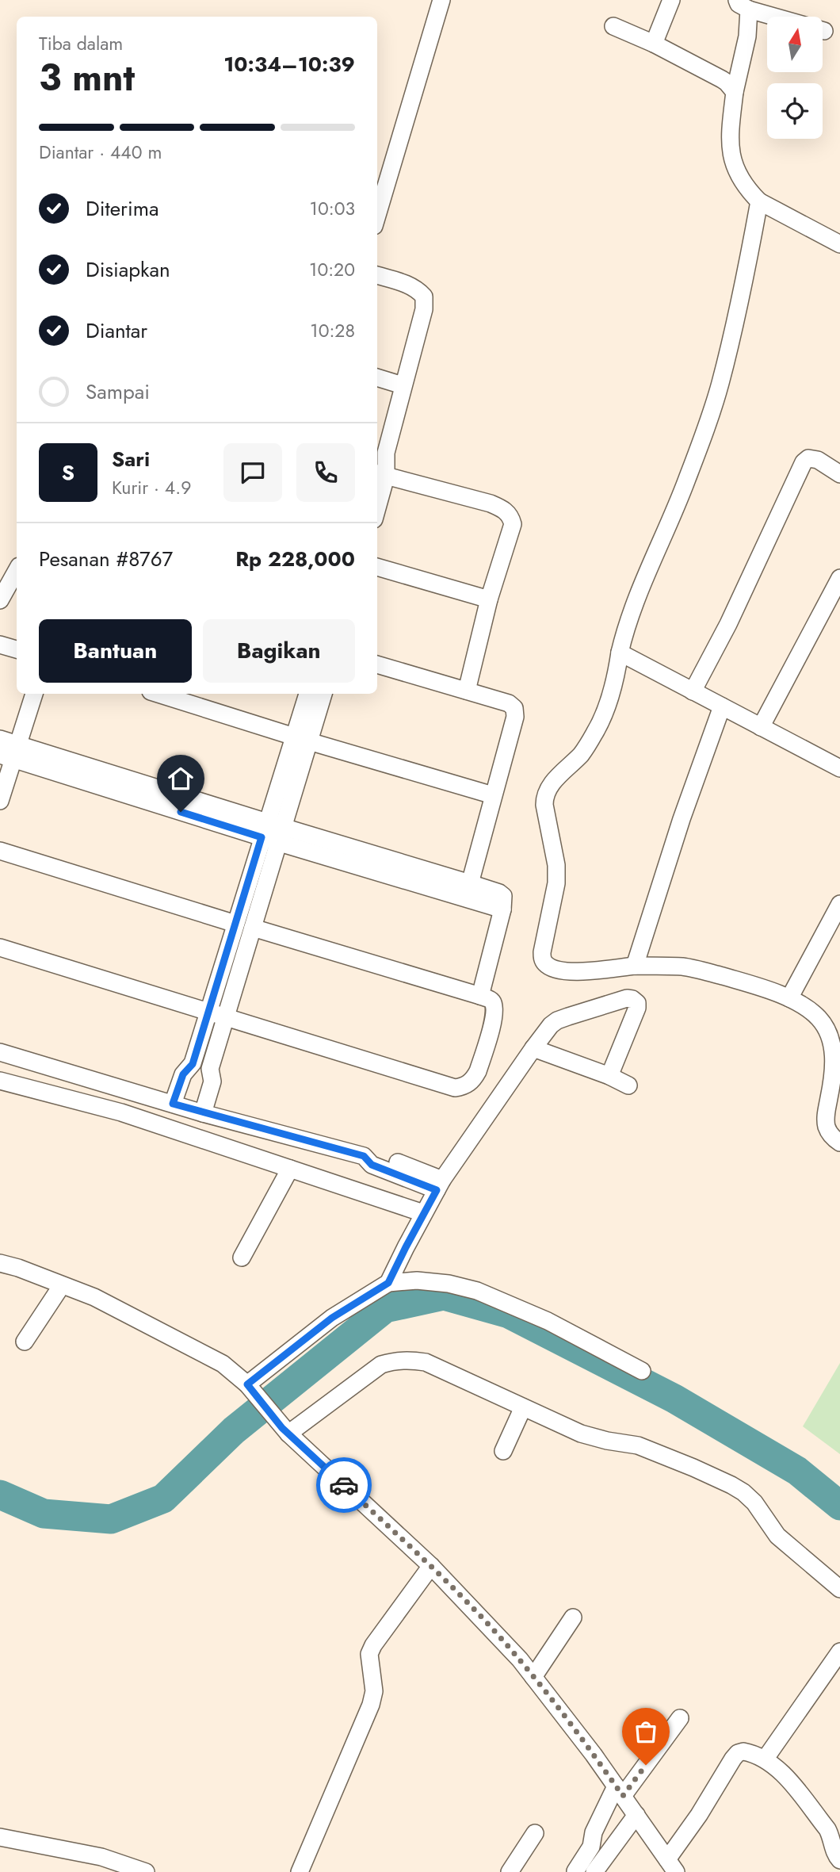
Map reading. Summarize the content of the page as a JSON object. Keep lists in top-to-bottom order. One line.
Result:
{"north":"top","page":{"heading":["3 mnt","Tiba dalam","10:34–10:39"],"panel":["Sari","Kurir · 4.9","Pesanan #8767","Rp 228,000"],"bar":"Diantar · 440 m","list":[["Diterima","10:03"],["Disiapkan","10:20"],["Diantar","10:28"],"Sampai"],"round":"S","buttons":["Bantuan","Bagikan"]}}
